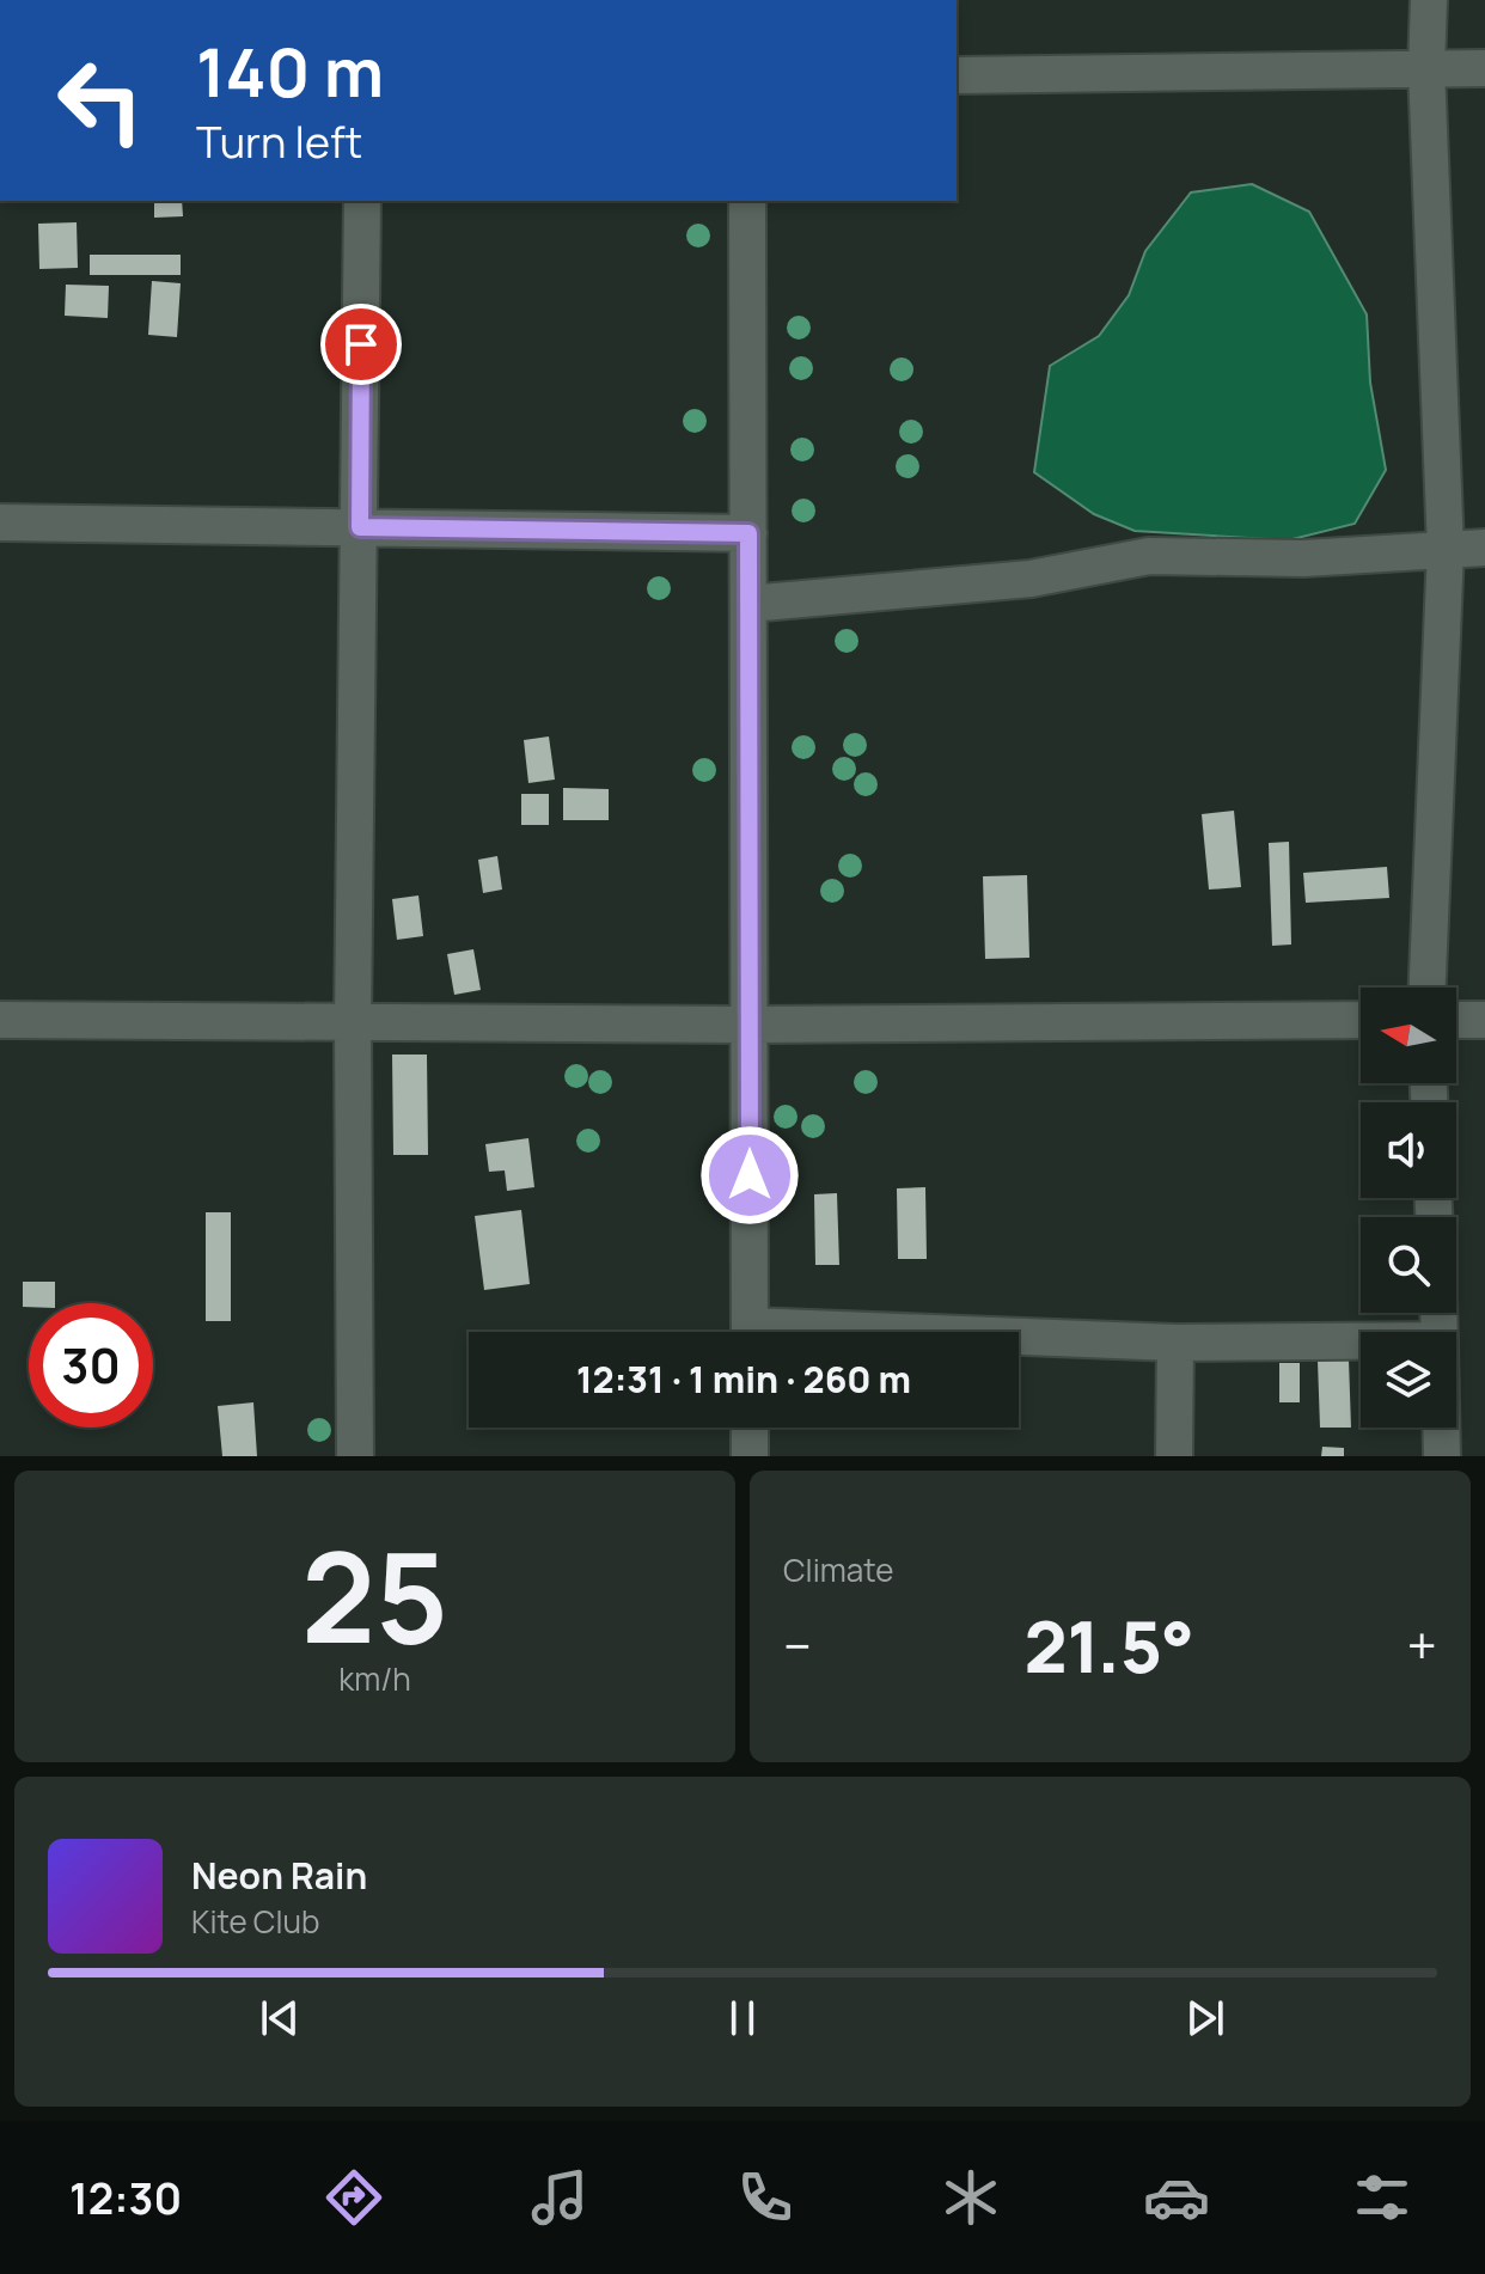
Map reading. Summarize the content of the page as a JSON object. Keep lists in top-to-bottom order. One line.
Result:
{"north":"left","page":{"turn":["140 m","Turn left"],"limit":"30","trip":"12:31 · 1 min · 260 m","tile":[["25","km/h"],"Climate"],"heat":["−","21.5°","+"],"song":["Neon Rain","Kite Club"],"tabs":"12:30"}}
